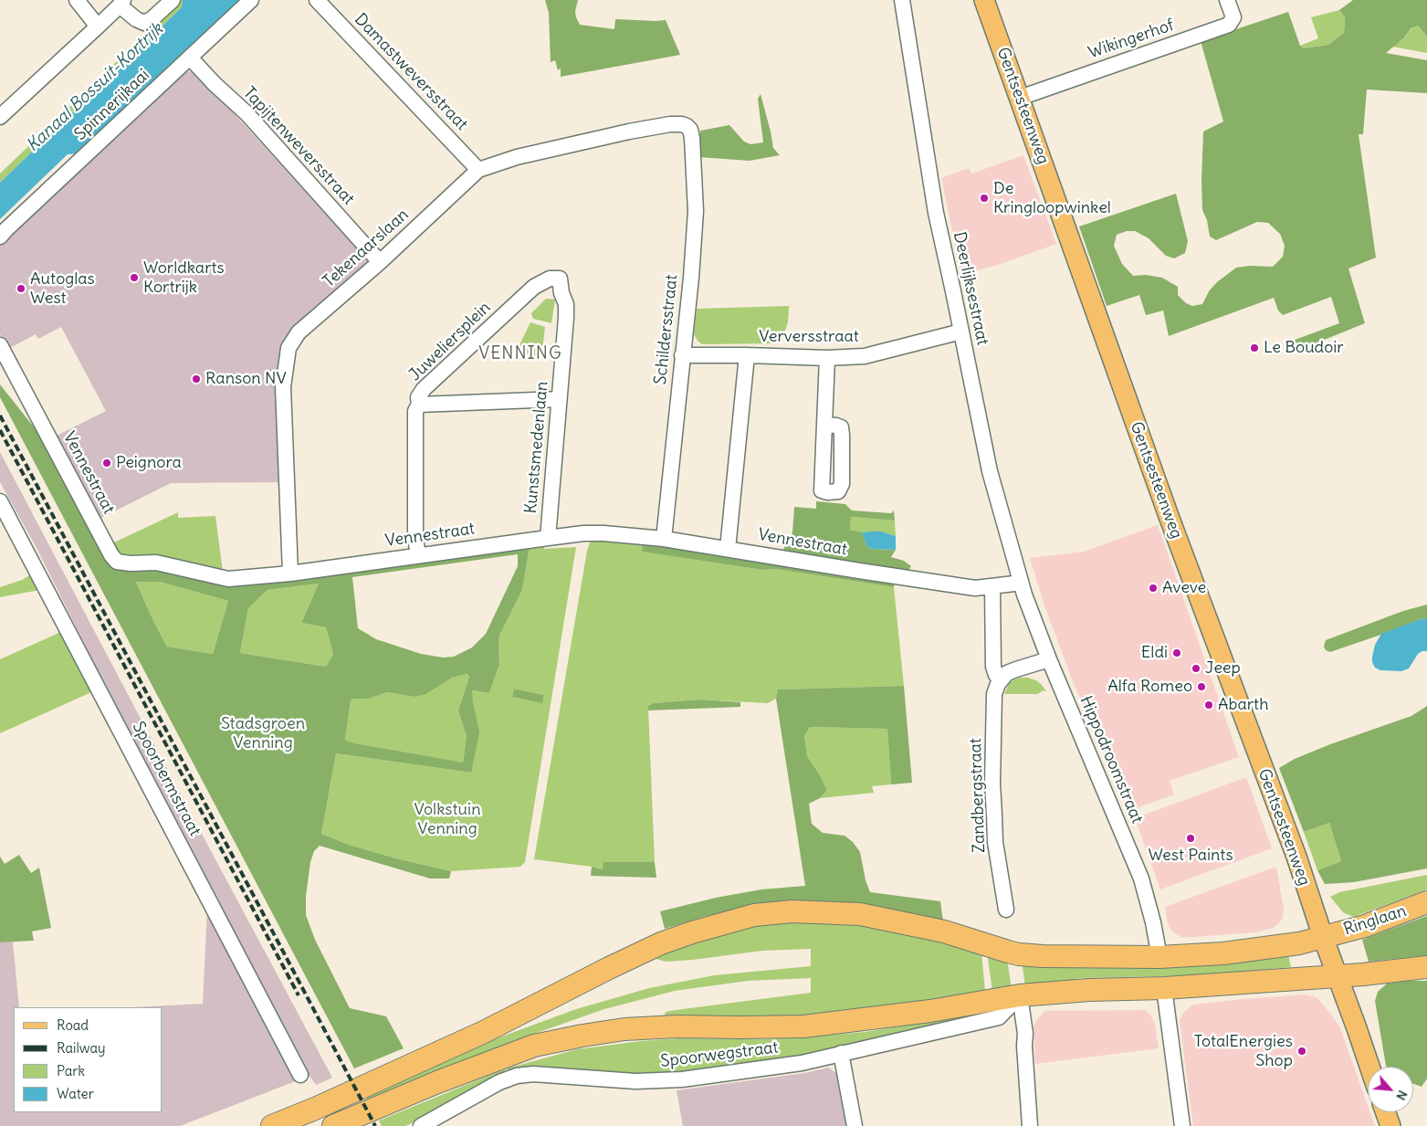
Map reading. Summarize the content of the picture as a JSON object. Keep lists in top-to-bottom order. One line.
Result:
{"streets":{"highway":["Ringlaan"],"main road":["Gentsesteenweg"],"street":["Wikingerhof","Damastweversstraat","Spinnerijkaai","Tapijtenweversstraat","Tekenaarslaan","Deerlijksestraat","Schildersstraat","Verversstraat","Juweliersplein","Kunstsmedenlaan","Vennestraat","Hippodroomstraat","Spoorbermstraat","Zandbergstraat","Spoorwegstraat"]},"crossings":[["Wikingerhof","Gentsesteenweg"],["Damastweversstraat","Tekenaarslaan"],["Spinnerijkaai","Tapijtenweversstraat"],["Gentsesteenweg","Ringlaan"],["Tapijtenweversstraat","Tekenaarslaan"],["Tekenaarslaan","Schildersstraat"],["Tekenaarslaan","Vennestraat"],["Deerlijksestraat","Verversstraat"],["Deerlijksestraat","Hippodroomstraat"],["Schildersstraat","Verversstraat"],["Schildersstraat","Vennestraat"],["Juweliersplein","Kunstsmedenlaan"],["Kunstsmedenlaan","Vennestraat"],["Hippodroomstraat","Ringlaan"]],"districts":["VENNING"],"water":["Kanaal Bossuit-Kortrijk"],"parks":["Stadsgroen Venning","Volkstuin Venning"],"places":["De Kringloopwinkel","Worldkarts Kortrijk","Autoglas West","Le Boudoir","Ranson NV","Peignora","Aveve","Eldi","Jeep","Alfa Romeo","Abarth","West Paints","TotalEnergies Shop"],"legend":["Road","Railway","Park","Water"],"north":"bottom right"}
